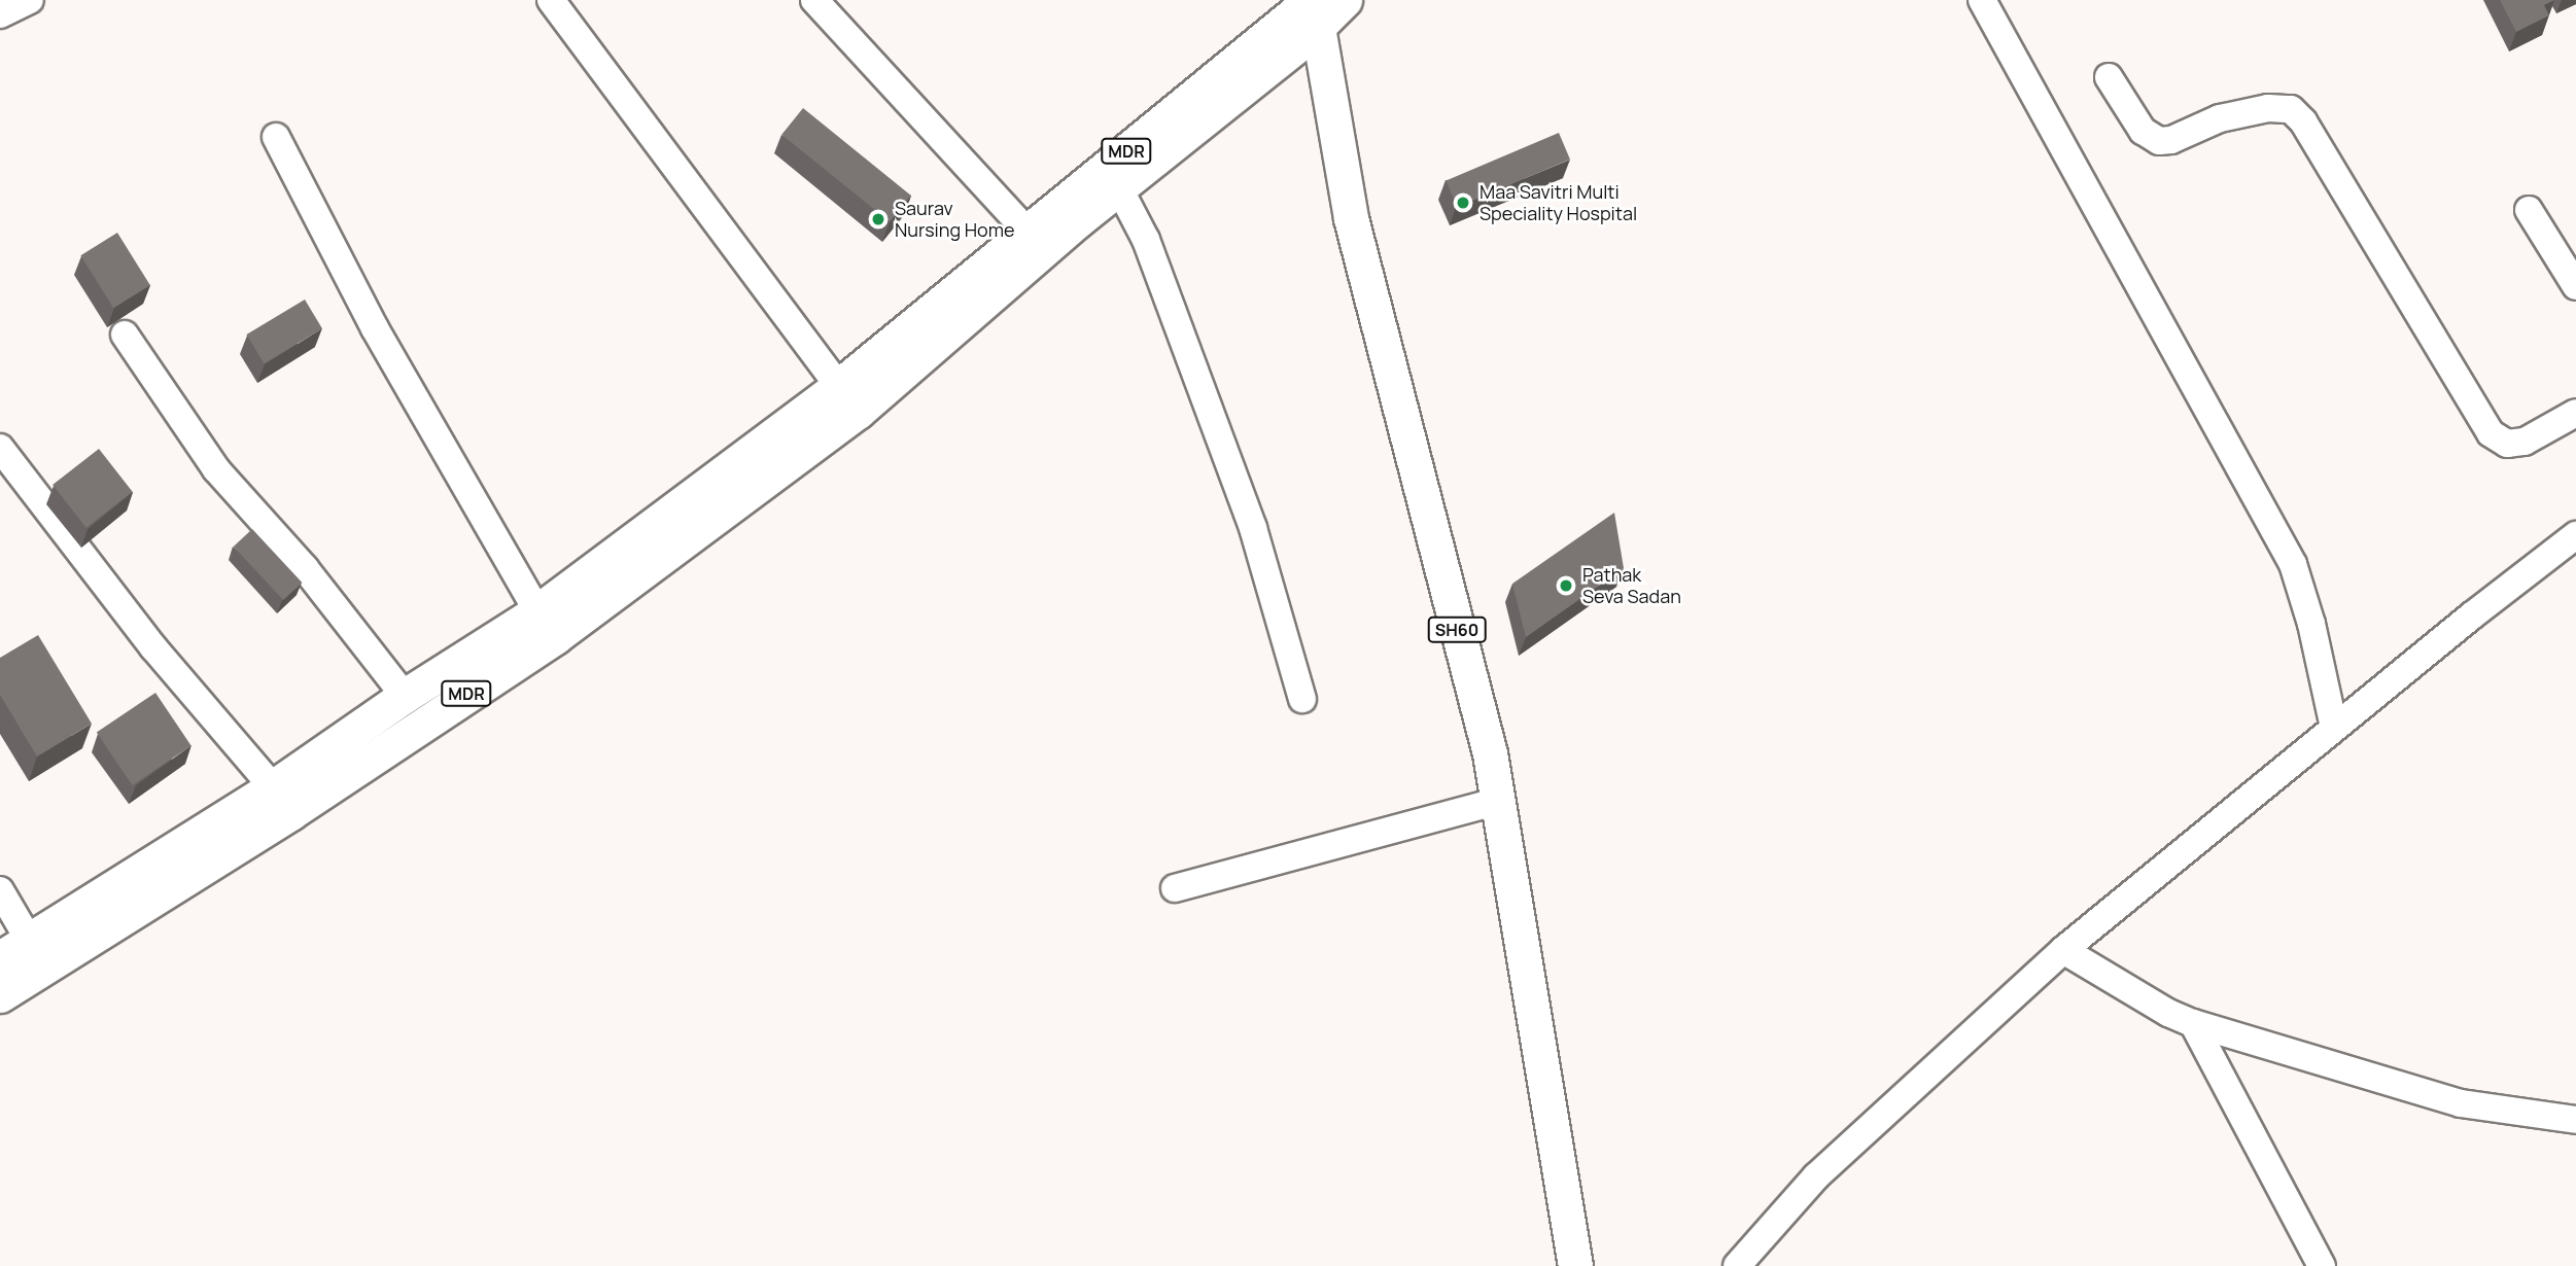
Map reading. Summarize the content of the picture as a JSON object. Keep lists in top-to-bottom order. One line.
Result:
{"streets":{"main road":["MDR","SH60"]},"crossings":[["MDR","SH60"]],"places":["Maa Savitri Multi Speciality Hospital","Saurav Nursing Home","Pathak Seva Sadan"]}
